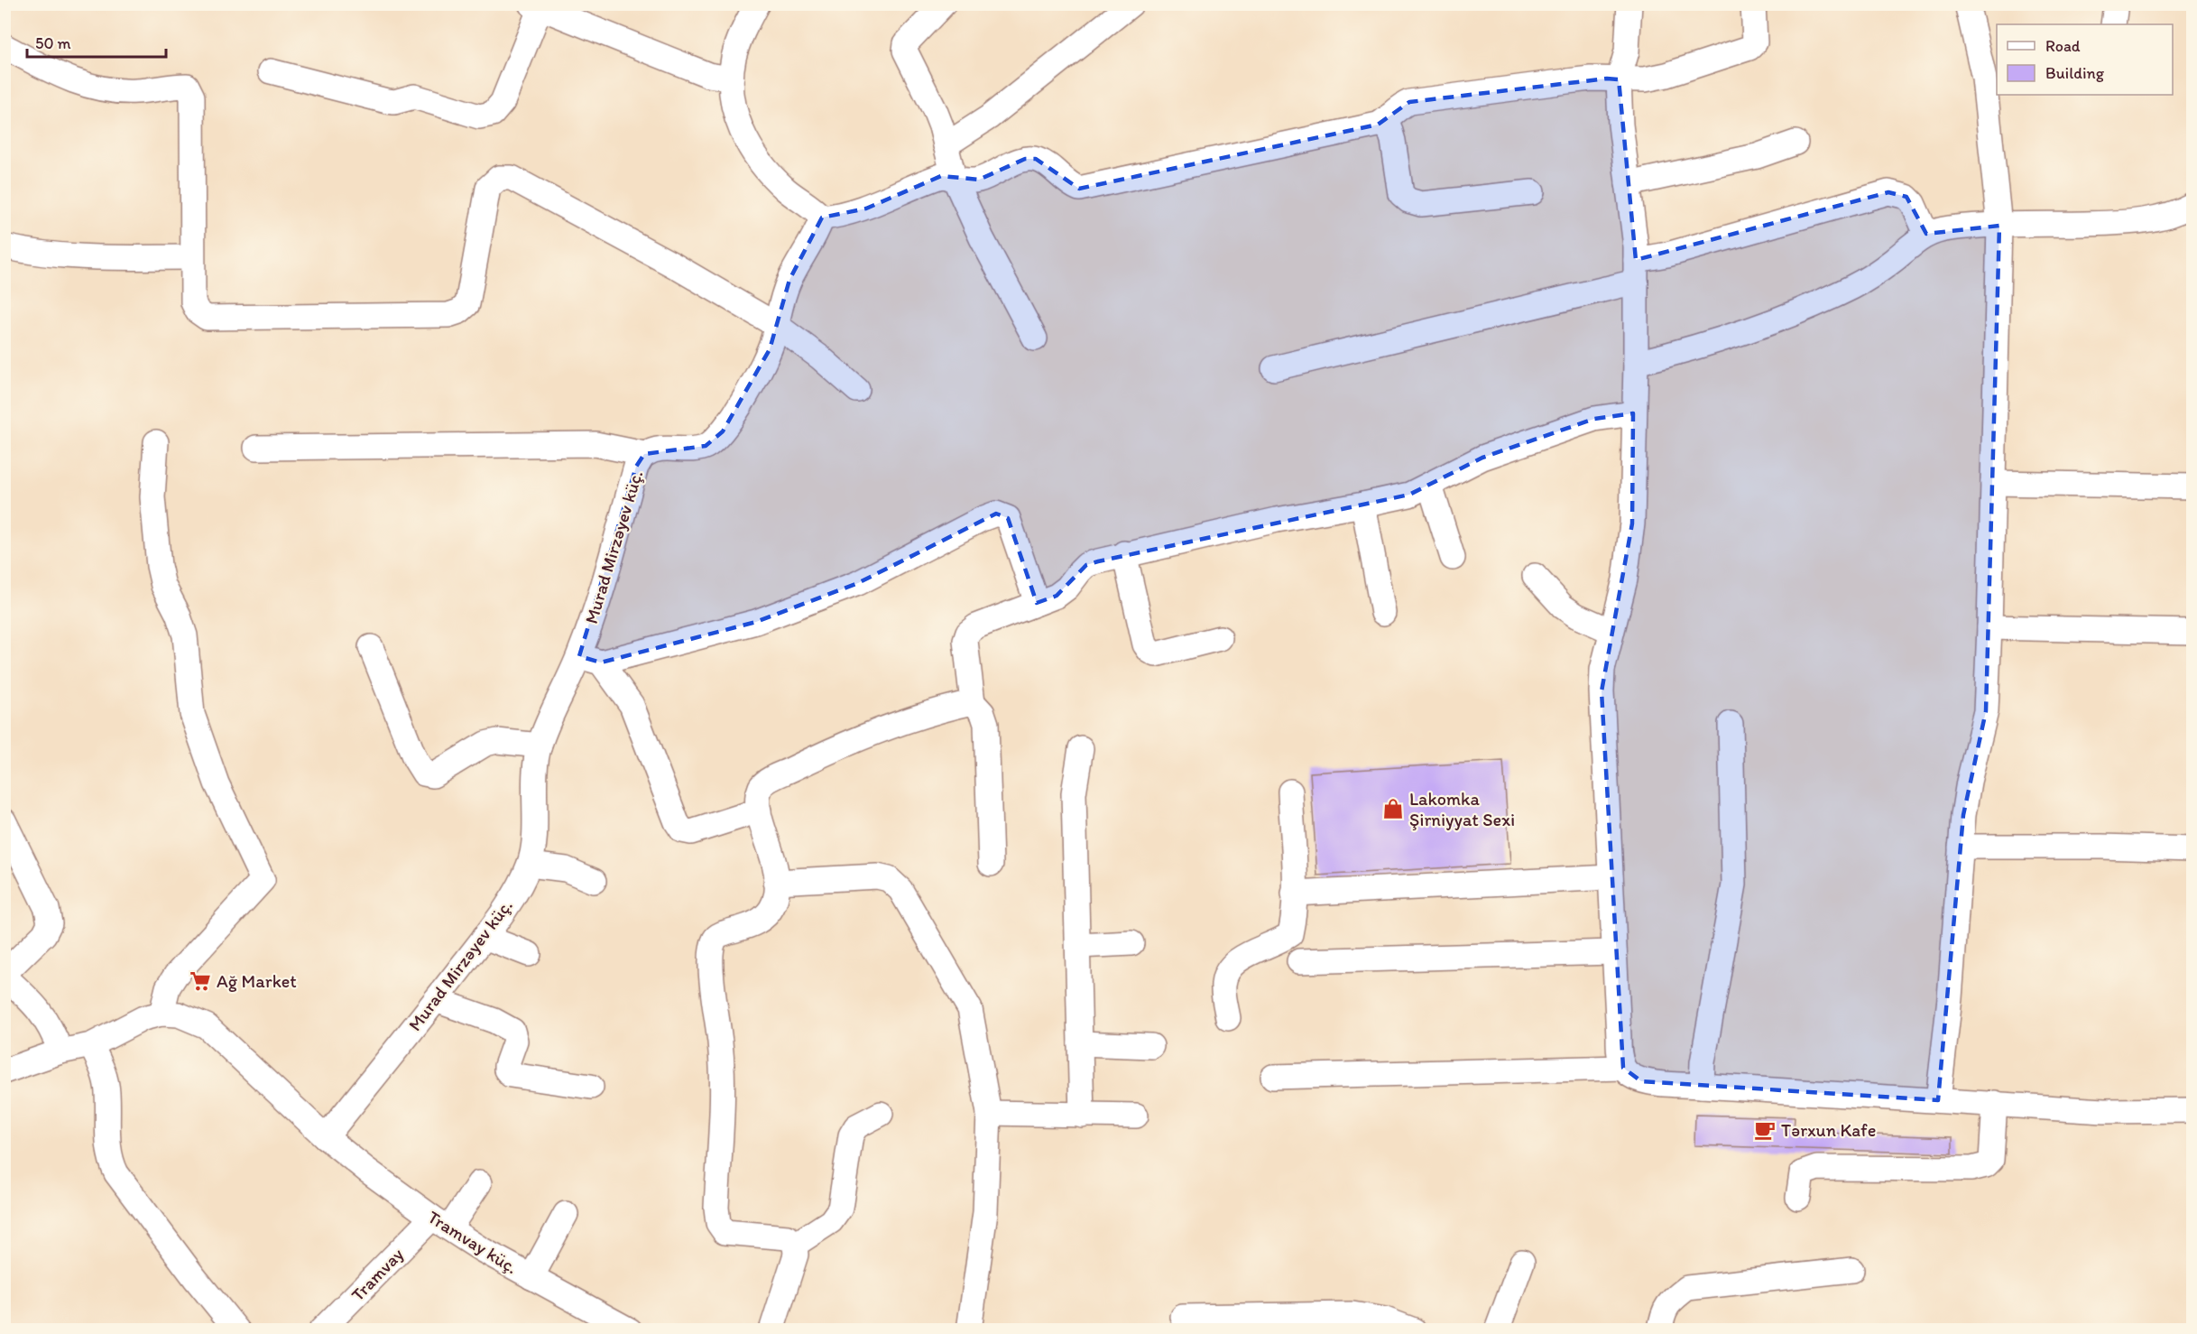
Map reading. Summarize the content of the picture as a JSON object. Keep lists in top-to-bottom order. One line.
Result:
{"streets":{"street":["Murad Mirzəyev küç.","Tramvay küç.","Tramvay"]},"crossings":[["Murad Mirzəyev küç.","Tramvay küç."],["Tramvay küç.","Tramvay"]],"places":{"shop":["Lakomka Şirniyyat Sexi"],"supermarket":["Ağ Market"],"cafe":["Tərxun Kafe"]},"legend":["Road","Building"],"scale_bar":"50 m"}
